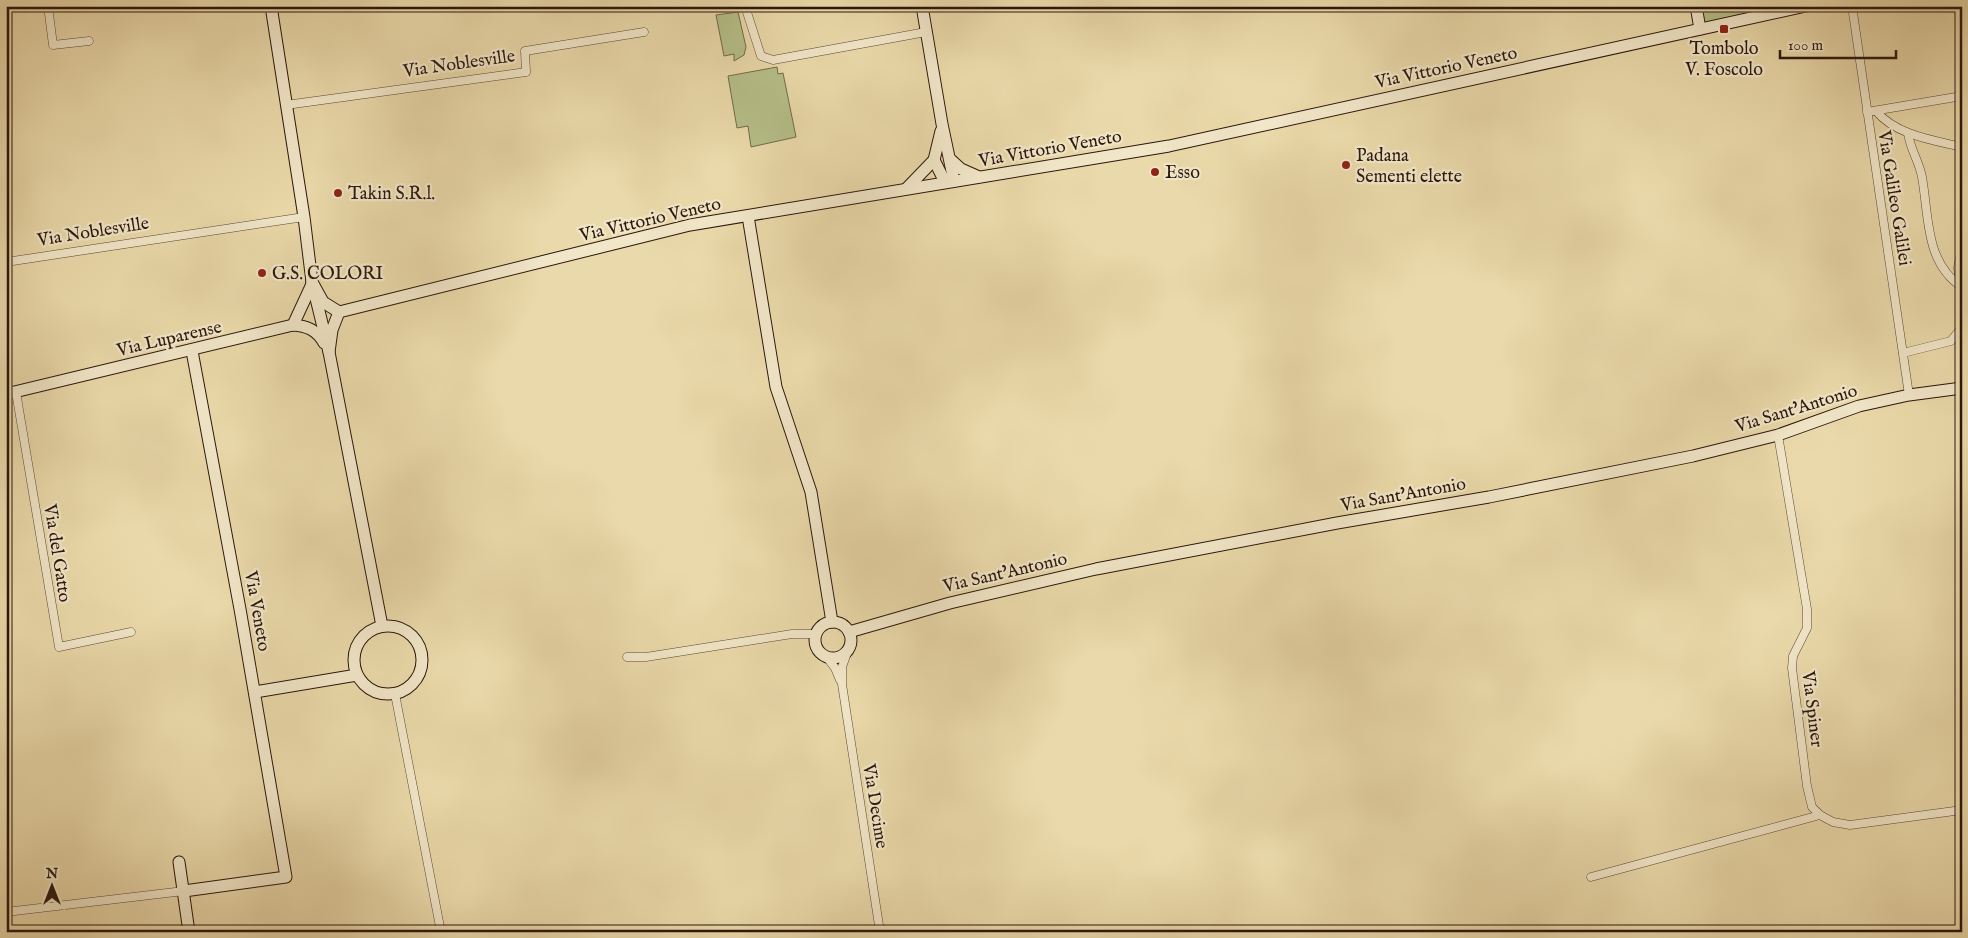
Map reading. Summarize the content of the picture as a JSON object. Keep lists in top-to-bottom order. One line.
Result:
{"streets":{"street":["Via Noblesville","Via Vittorio Veneto","Via Galileo Galilei","Via Luparense","Via Sant'Antonio","Via del Gatto","Via Veneto","Via Spiner","Via Decime"]},"crossings":[["Via Galileo Galilei","Via Sant'Antonio"],["Via Luparense","Via del Gatto"],["Via Luparense","Via Veneto"],["Via Sant'Antonio","Via Spiner"],["Via Sant'Antonio","Via Decime"]],"places":{"transit":["Tombolo V. Foscolo"],"other":["Padana Sementi elette","Esso","Takin S.R.l.","G.S. COLORI"]},"scale_bar":"100 m","north":"top"}
